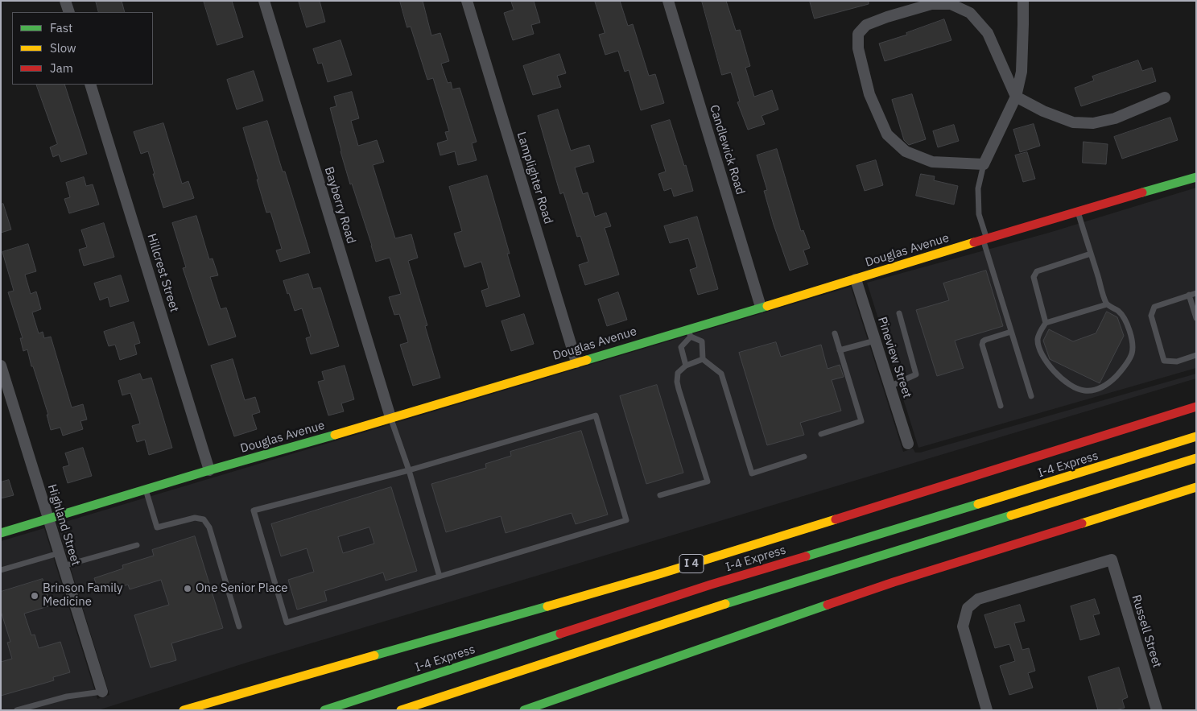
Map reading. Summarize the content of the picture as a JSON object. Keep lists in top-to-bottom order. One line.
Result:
{"streets":{"main road":["Douglas Avenue","I-4 Express","I 4"],"street":["Candlewick Road","Lamplighter Road","Bayberry Road","Hillcrest Street","Pineview Street","Highland Street","Russell Street"]},"crossings":[["Candlewick Road","Douglas Avenue"],["Lamplighter Road","Douglas Avenue"],["Bayberry Road","Douglas Avenue"],["Douglas Avenue","Hillcrest Street"],["Douglas Avenue","Pineview Street"],["Douglas Avenue","Highland Street"]],"places":["One Senior Place","Brinson Family Medicine"],"legend":["Fast","Slow","Jam"]}
